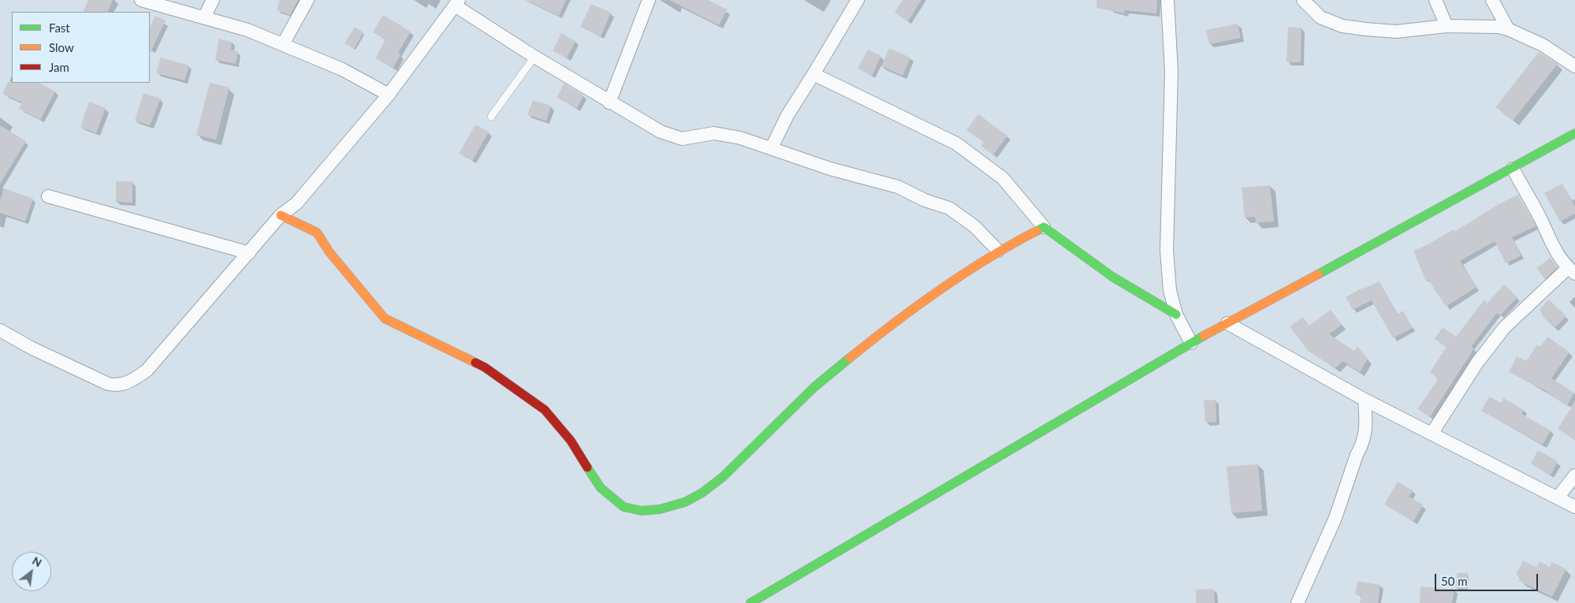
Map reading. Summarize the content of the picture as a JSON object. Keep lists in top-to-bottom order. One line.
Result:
{"legend":["Fast","Slow","Jam"],"scale_bar":"50 m","north":"top right"}
